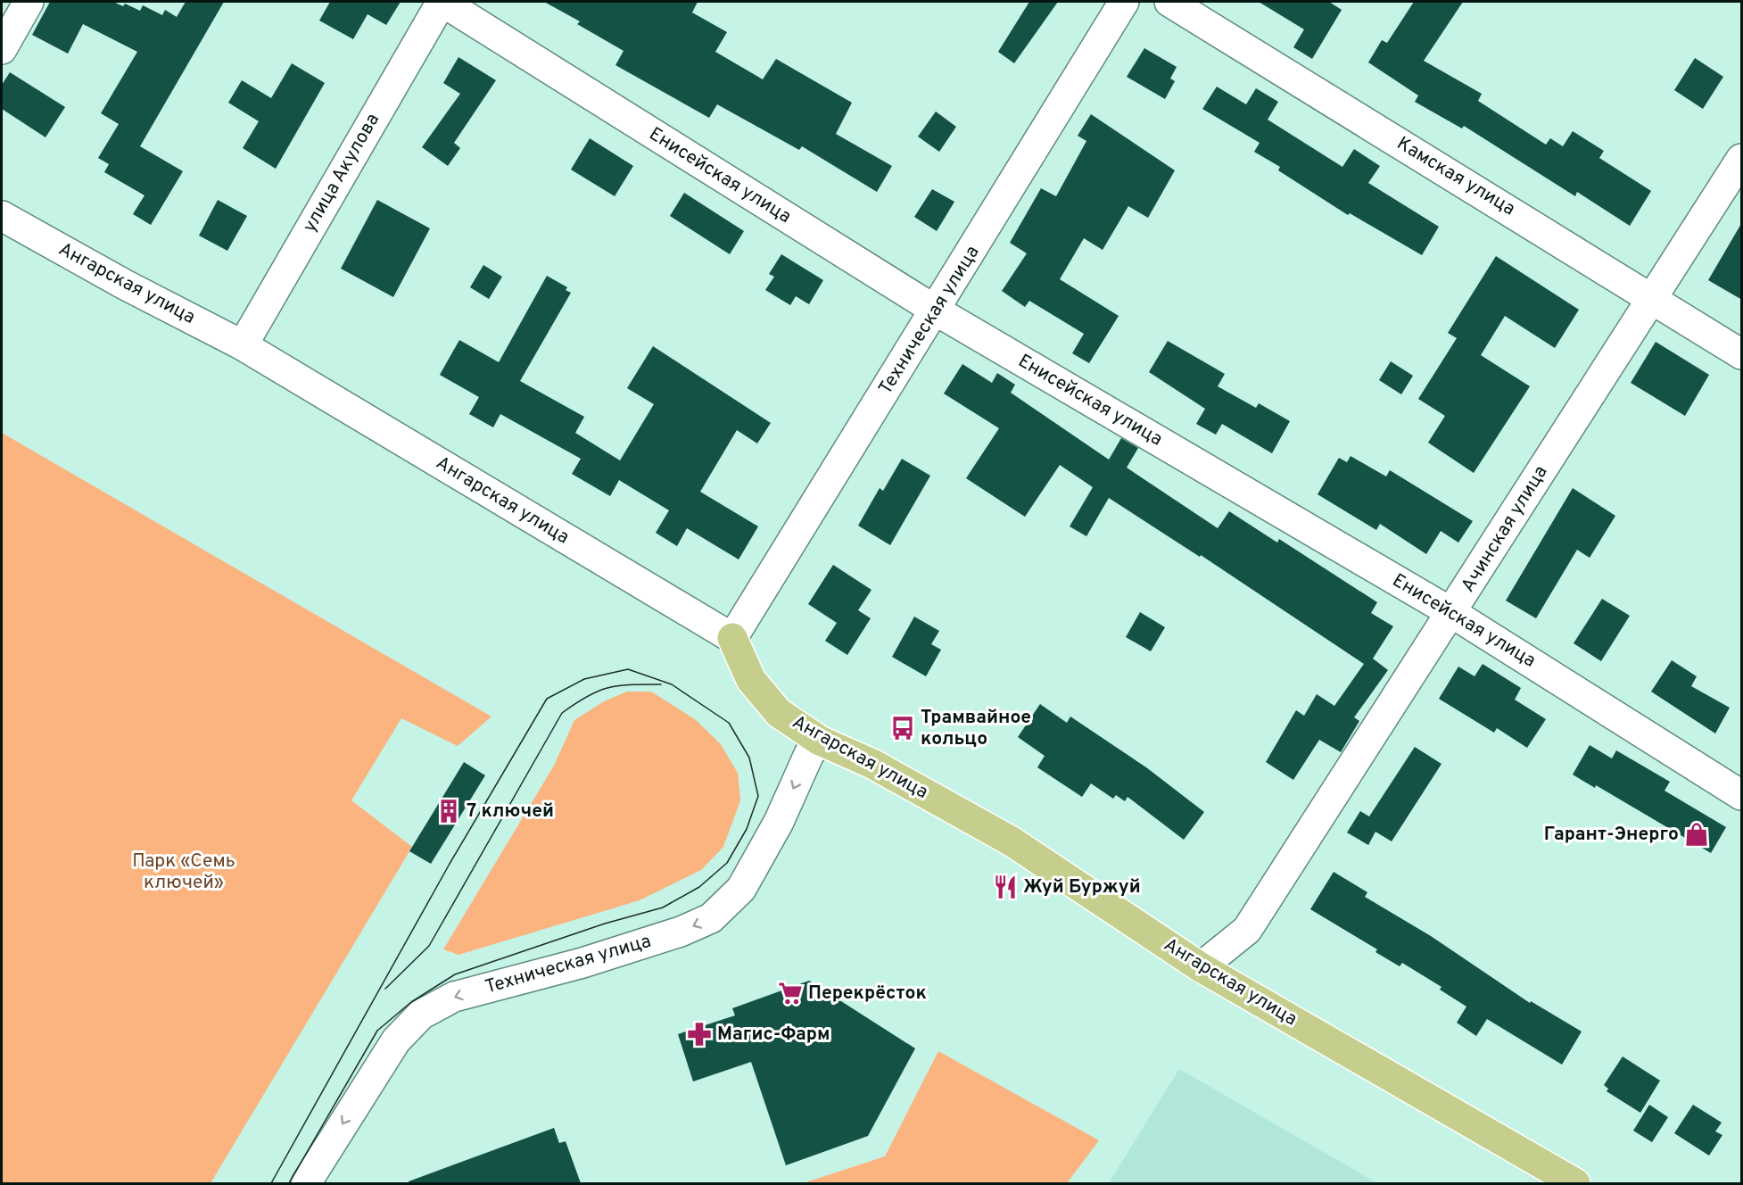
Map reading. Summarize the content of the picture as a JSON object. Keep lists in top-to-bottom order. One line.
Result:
{"streets":{"main road":["Ангарская улица"],"street":["улица Акулова","Енисейская улица","Камская улица","Техническая улица","Ачинская улица"]},"crossings":[["улица Акулова","Енисейская улица"],["улица Акулова","Ангарская улица"],["Енисейская улица","Техническая улица"],["Енисейская улица","Ачинская улица"],["Камская улица","Ачинская улица"],["Ангарская улица","Техническая улица"],["Ангарская улица","Ачинская улица"]],"one_way":["Техническая улица"],"parks":["Парк «Семь ключей»"],"places":{"bus stop":["Трамвайное кольцо"],"building":["7 ключей"],"shop":["Гарант-Энерго"],"restaurant":["Жуй Буржуй"],"supermarket":["Перекрёсток"],"pharmacy":["Магис-Фарм"]}}
